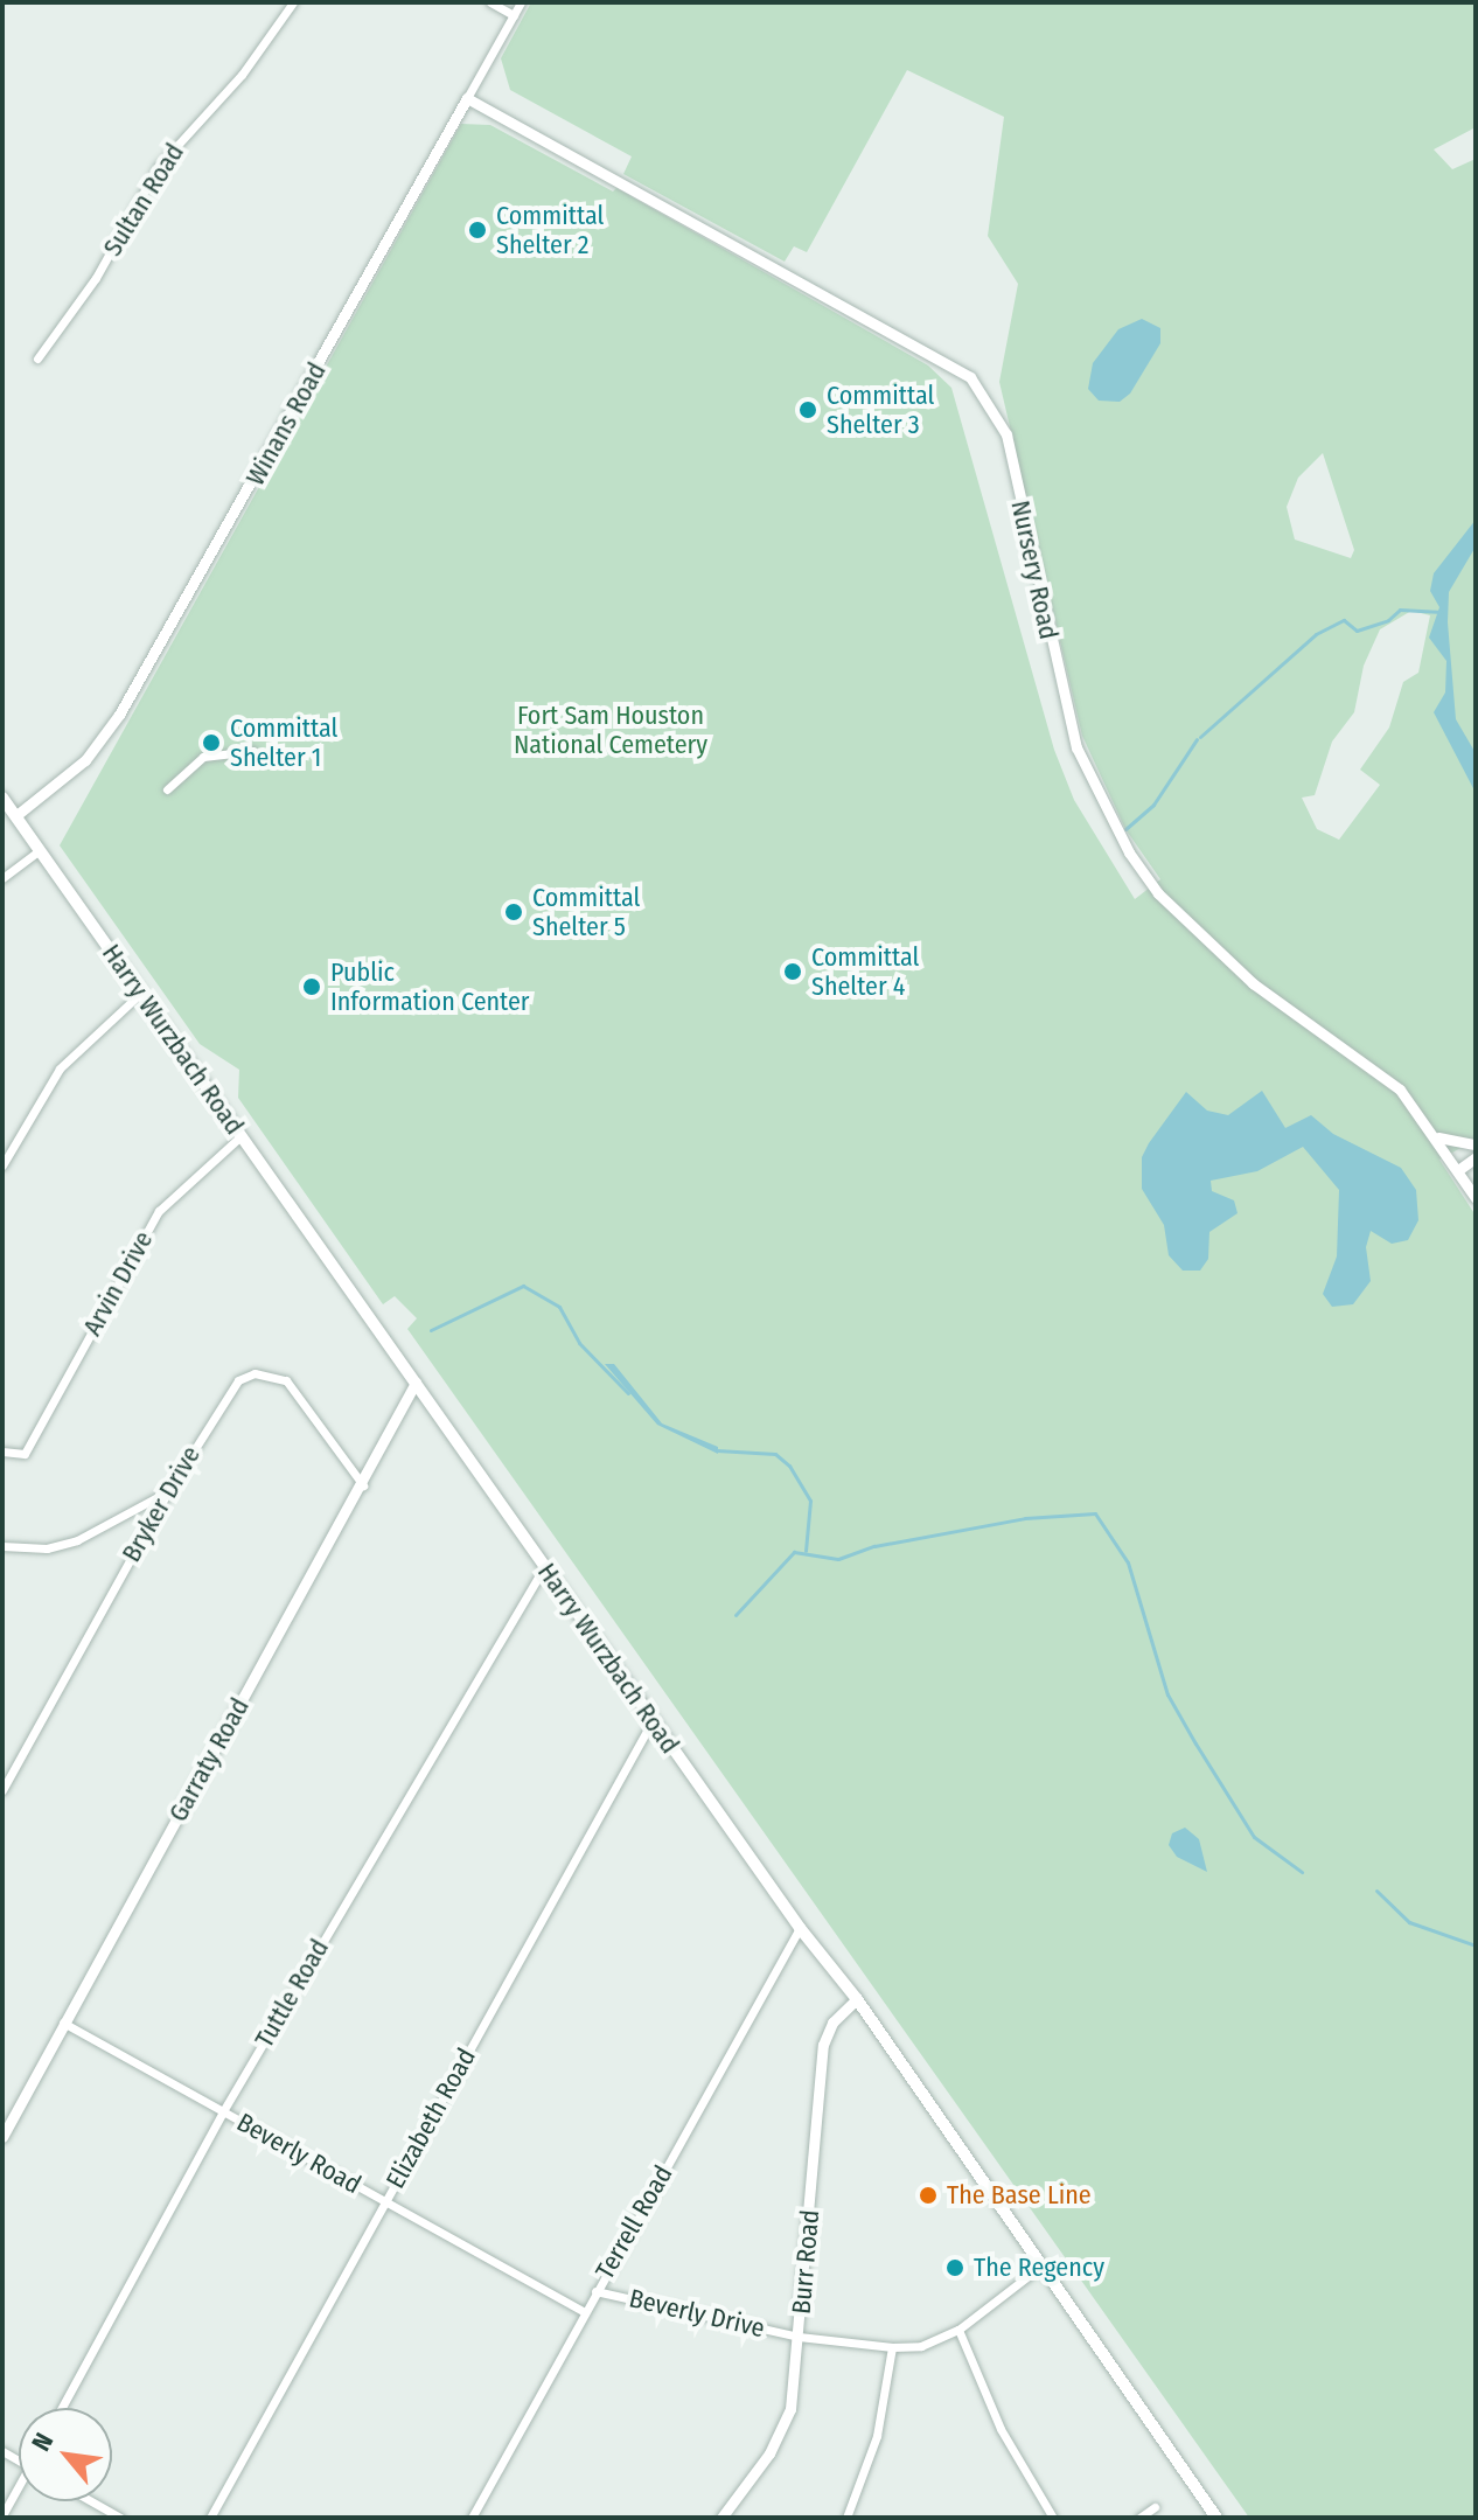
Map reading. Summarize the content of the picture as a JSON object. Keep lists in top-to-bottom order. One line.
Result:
{"streets":{"main road":["Harry Wurzbach Road"],"street":["Sultan Road","Winans Road","Nursery Road","Arvin Drive","Bryker Drive","Garraty Road","Tuttle Road","Elizabeth Road","Beverly Road","Terrell Road","Burr Road","Beverly Drive"]},"crossings":[["Winans Road","Nursery Road"],["Winans Road","Harry Wurzbach Road"],["Harry Wurzbach Road","Arvin Drive"],["Harry Wurzbach Road","Garraty Road"],["Harry Wurzbach Road","Tuttle Road"],["Harry Wurzbach Road","Elizabeth Road"],["Harry Wurzbach Road","Terrell Road"],["Harry Wurzbach Road","Burr Road"],["Harry Wurzbach Road","Beverly Drive"],["Bryker Drive","Garraty Road"],["Garraty Road","Beverly Road"],["Tuttle Road","Beverly Road"],["Elizabeth Road","Beverly Road"],["Beverly Road","Terrell Road"],["Terrell Road","Beverly Drive"],["Burr Road","Beverly Drive"]],"parks":["Fort Sam Houston National Cemetery"],"places":["Committal Shelter 2","Committal Shelter 3","Committal Shelter 1","Committal Shelter 5","Committal Shelter 4","Public Information Center","The Base Line","The Regency"],"north":"top left"}
